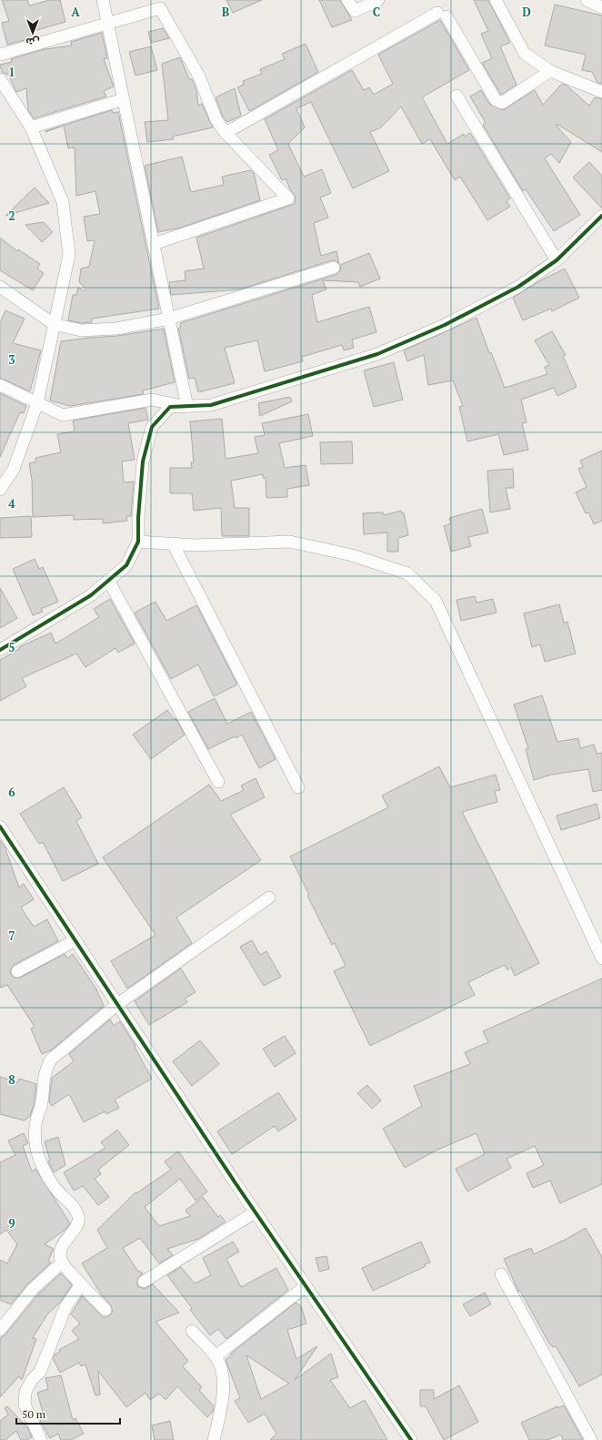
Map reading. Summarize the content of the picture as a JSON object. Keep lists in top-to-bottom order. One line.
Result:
{"scale_bar":"50 m","north":"bottom","grid":{"columns":["A","B","C","D"],"rows":["1","2","3","4","5","6","7","8","9"]}}
